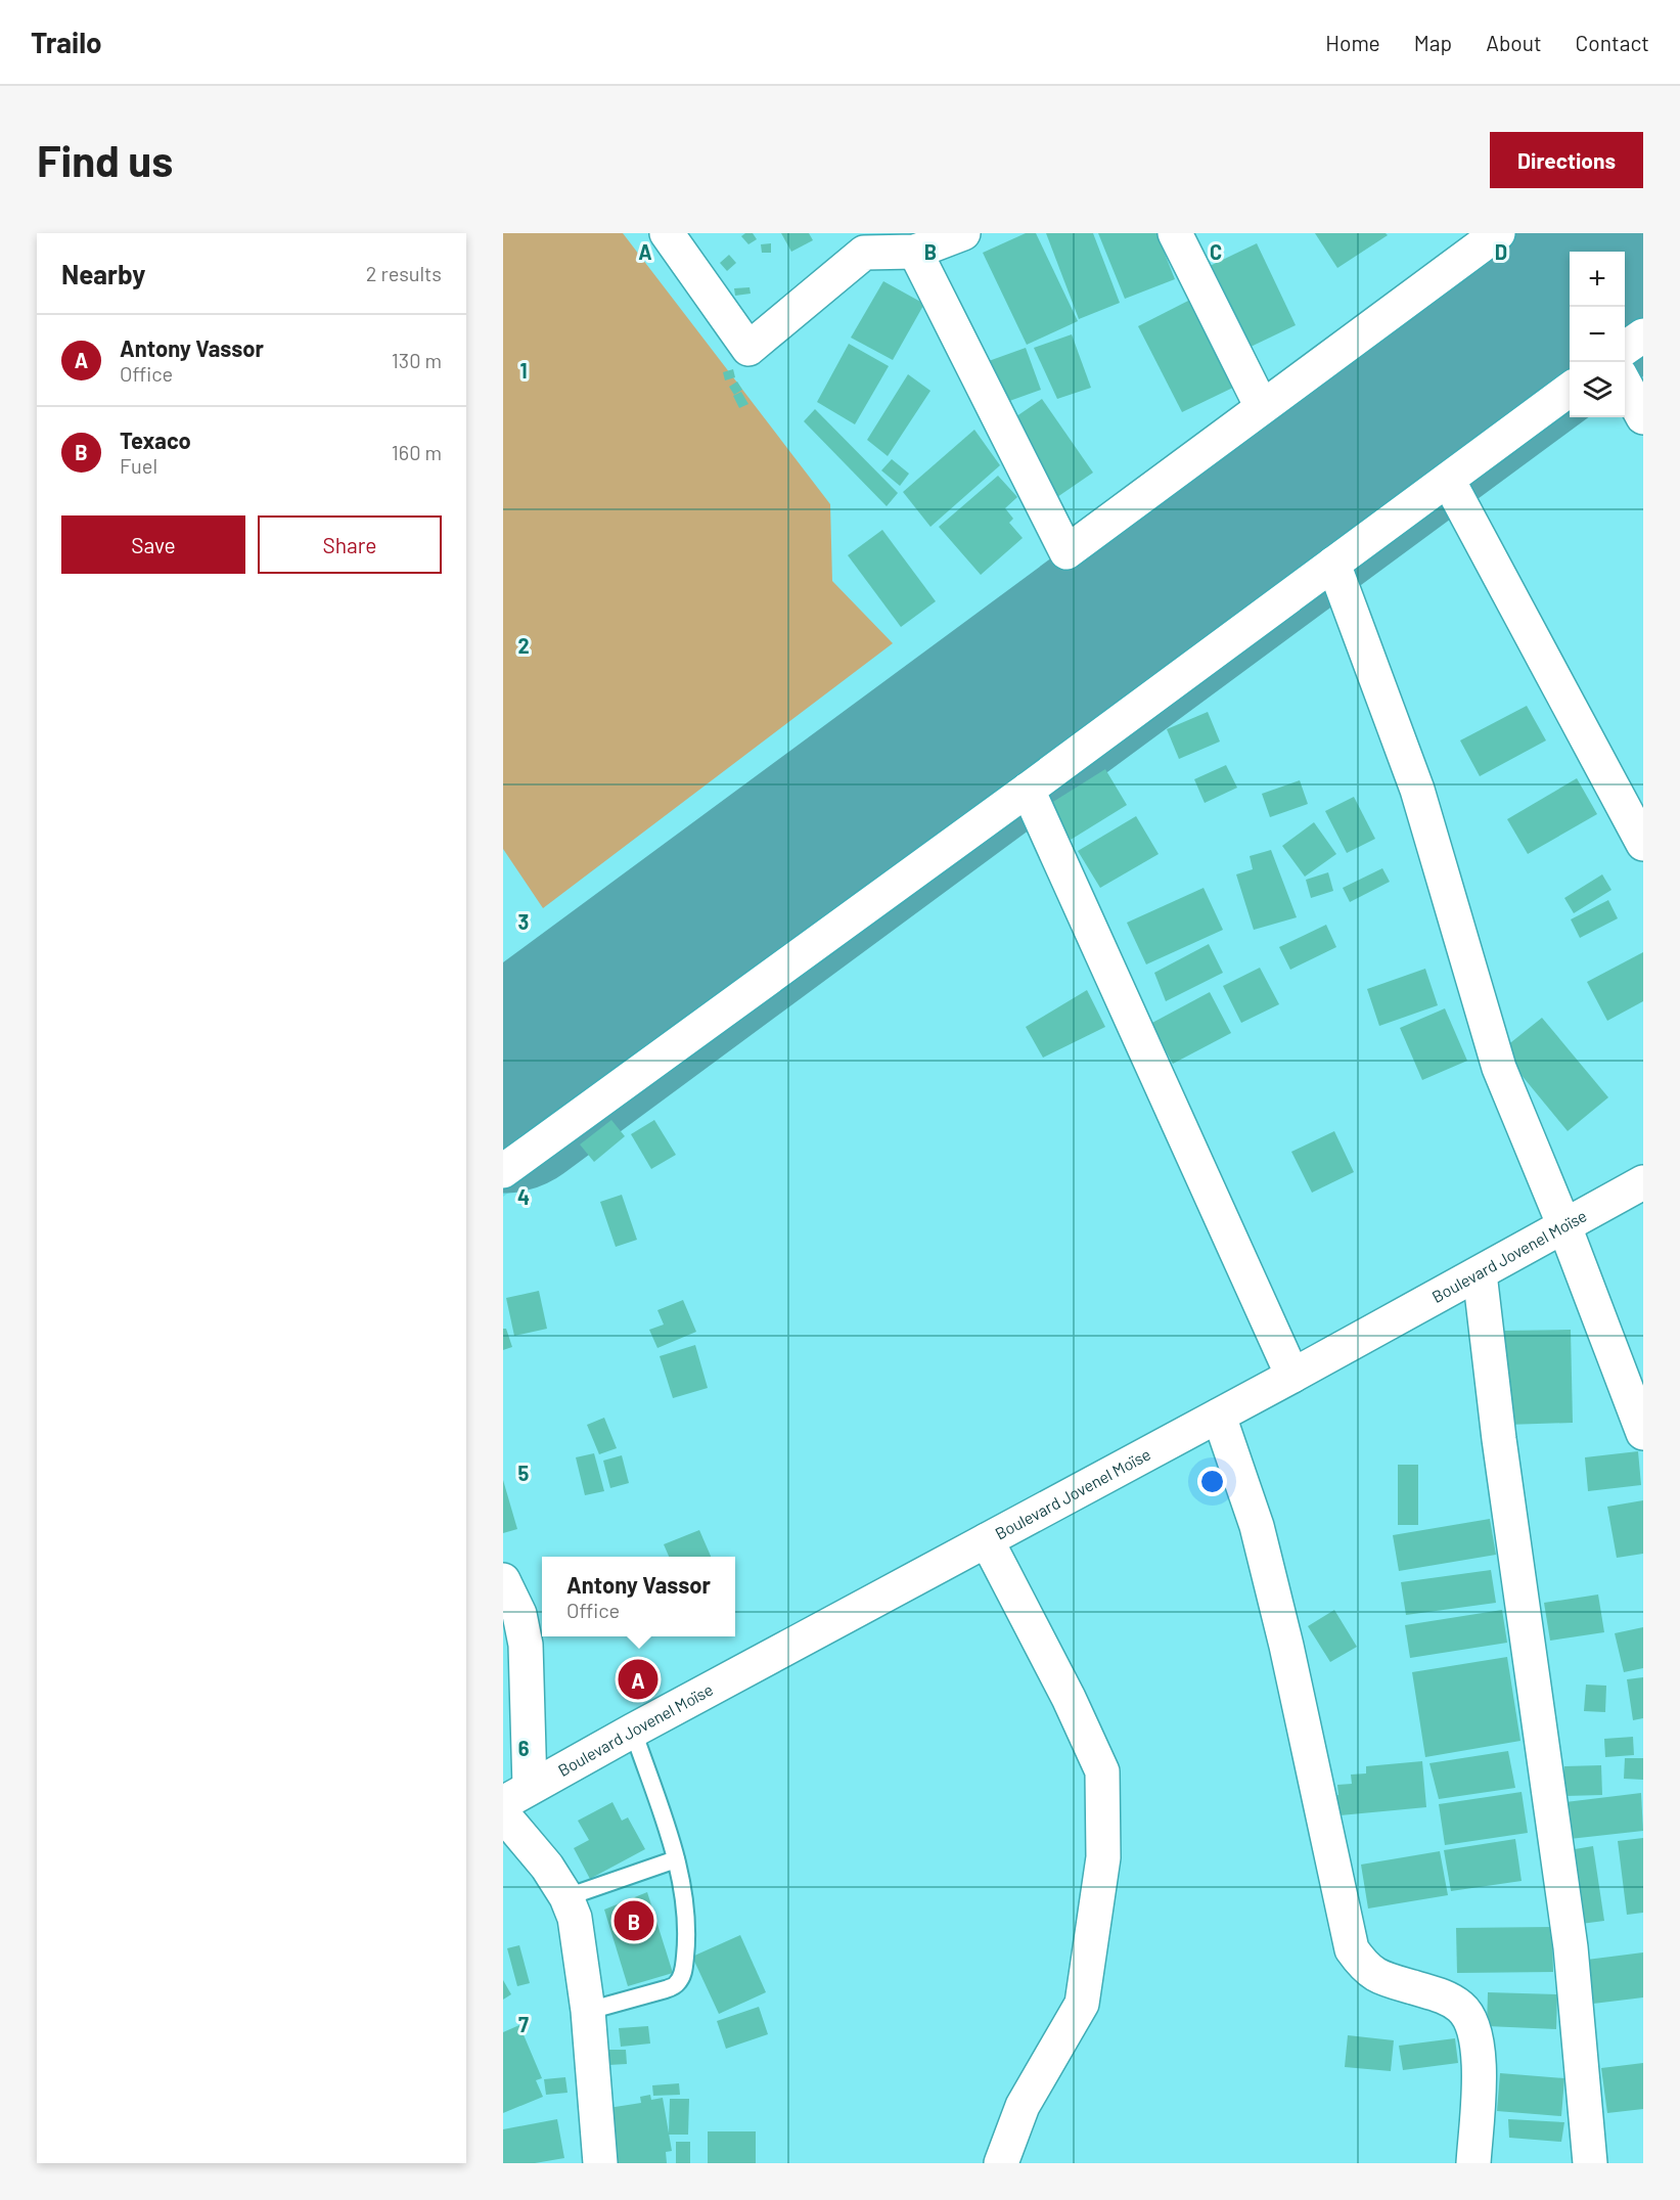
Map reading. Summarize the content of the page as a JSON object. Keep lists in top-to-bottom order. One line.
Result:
{"streets":{"street":["Boulevard Jovenel Moïse"]},"page":{"header":"Trailo","nav":["Home","Map","About","Contact"],"buttons":["Directions",["Save","Share"]],"title":"Find us","heading":["Nearby","2 results"],"map_buttons":["+","−"],"list":[{"mark":"A","name":"Antony Vassor","note":"Office","value":"130 m"},{"mark":"B","name":"Texaco","note":"Fuel","value":"160 m"}],"popup":["Antony Vassor","Office"],"pins":["A","B"]},"grid":{"columns":["A","B","C","D"],"rows":["1","2","3","4","5","6","7"]}}
